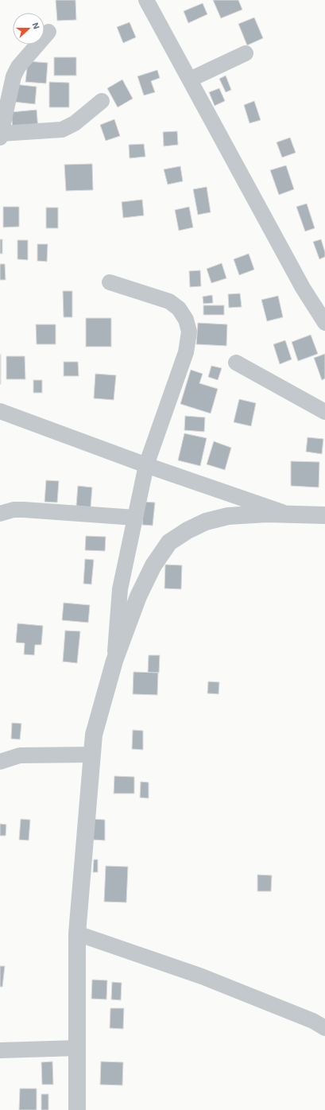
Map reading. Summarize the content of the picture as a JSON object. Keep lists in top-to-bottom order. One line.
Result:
{"north":"right"}
